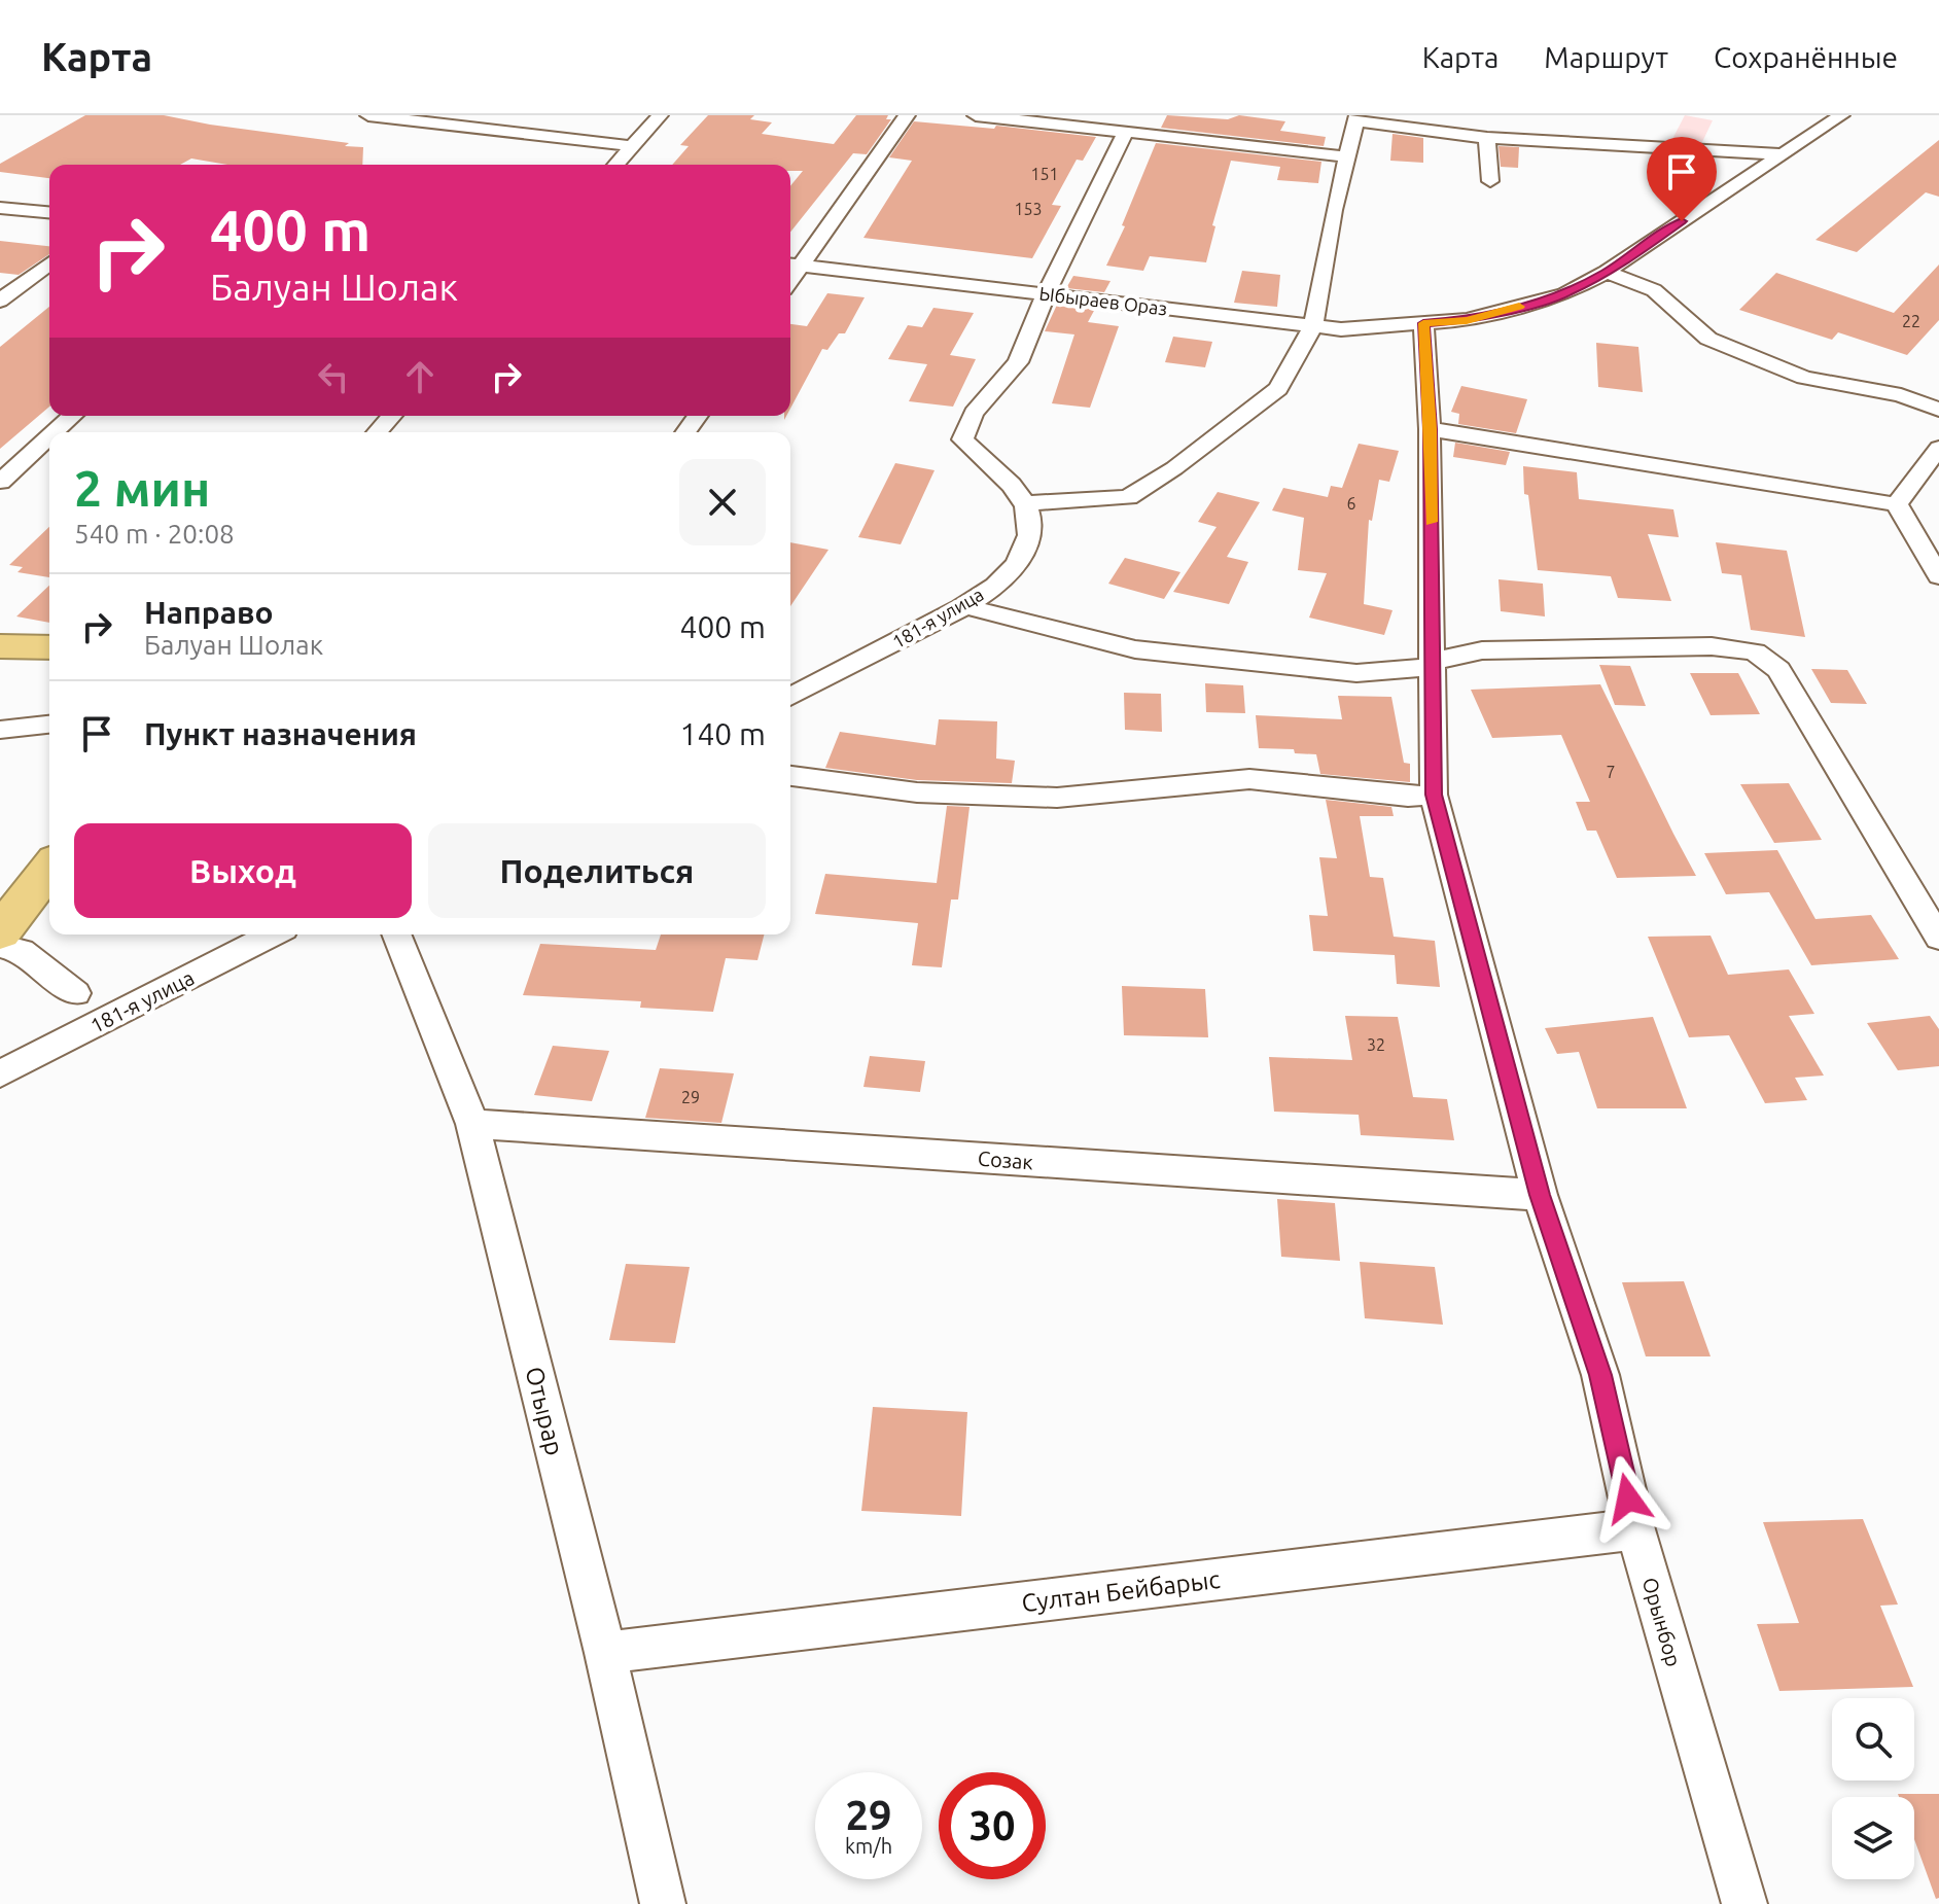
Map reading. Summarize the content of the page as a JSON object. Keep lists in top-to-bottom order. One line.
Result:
{"streets":{"street":["Ыбыраев Ораз","181-я улица","Созак","Отырар","Султан Бейбарыс","Орынбор"]},"crossings":[["Ыбыраев Ораз","Орынбор"],["Созак","Отырар"],["Созак","Орынбор"],["Отырар","Султан Бейбарыс"],["Султан Бейбарыс","Орынбор"]],"house_numbers":["151","153","22","6","7","32","29"],"page":{"header":"Карта","nav":["Карта","Маршрут","Сохранённые"],"turn":["400 m","Балуан Шолак"],"heading":["2 мин","540 m · 20:08"],"list":[{"name":"Направо","note":"Балуан Шолак","value":"400 m"},{"name":"Пункт назначения","value":"140 m"}],"buttons":["Выход","Поделиться"],"speed":"29 km/h","limit":"30"}}
